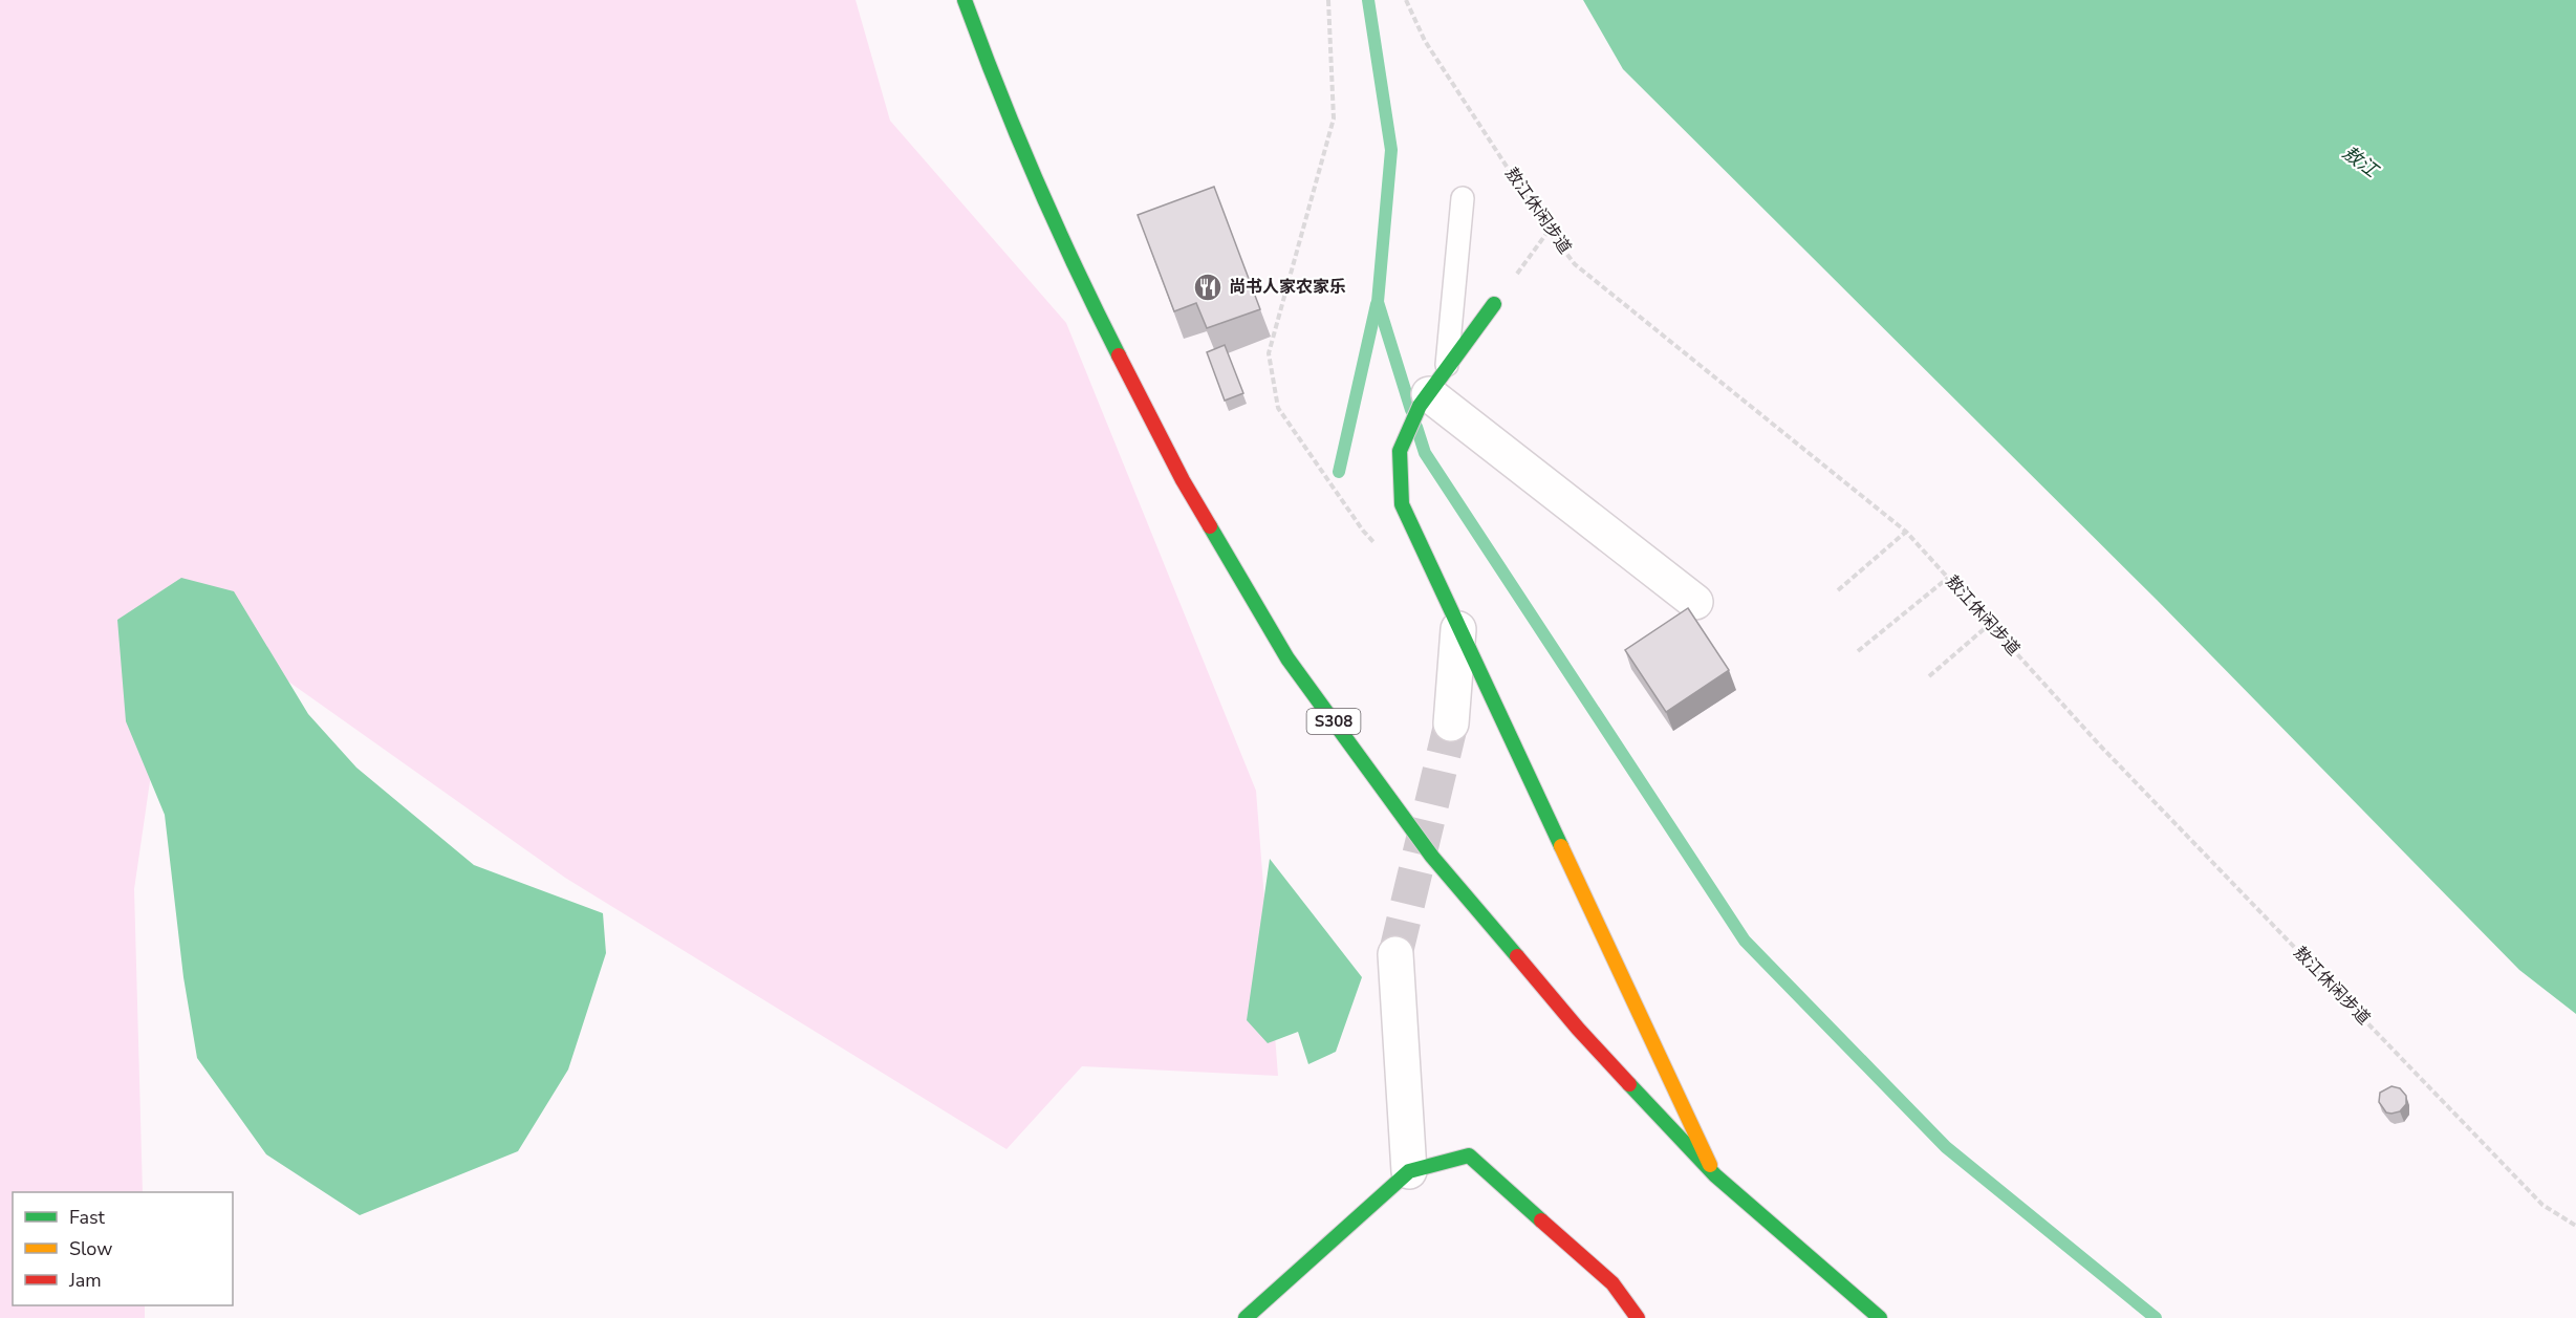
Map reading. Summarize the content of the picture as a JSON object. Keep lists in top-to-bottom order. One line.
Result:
{"streets":{"main road":["S308"],"path":["敖江休闲步道"]},"water":["敖江"],"places":{"restaurant":["尚书人家农家乐"]},"legend":["Fast","Slow","Jam"]}
